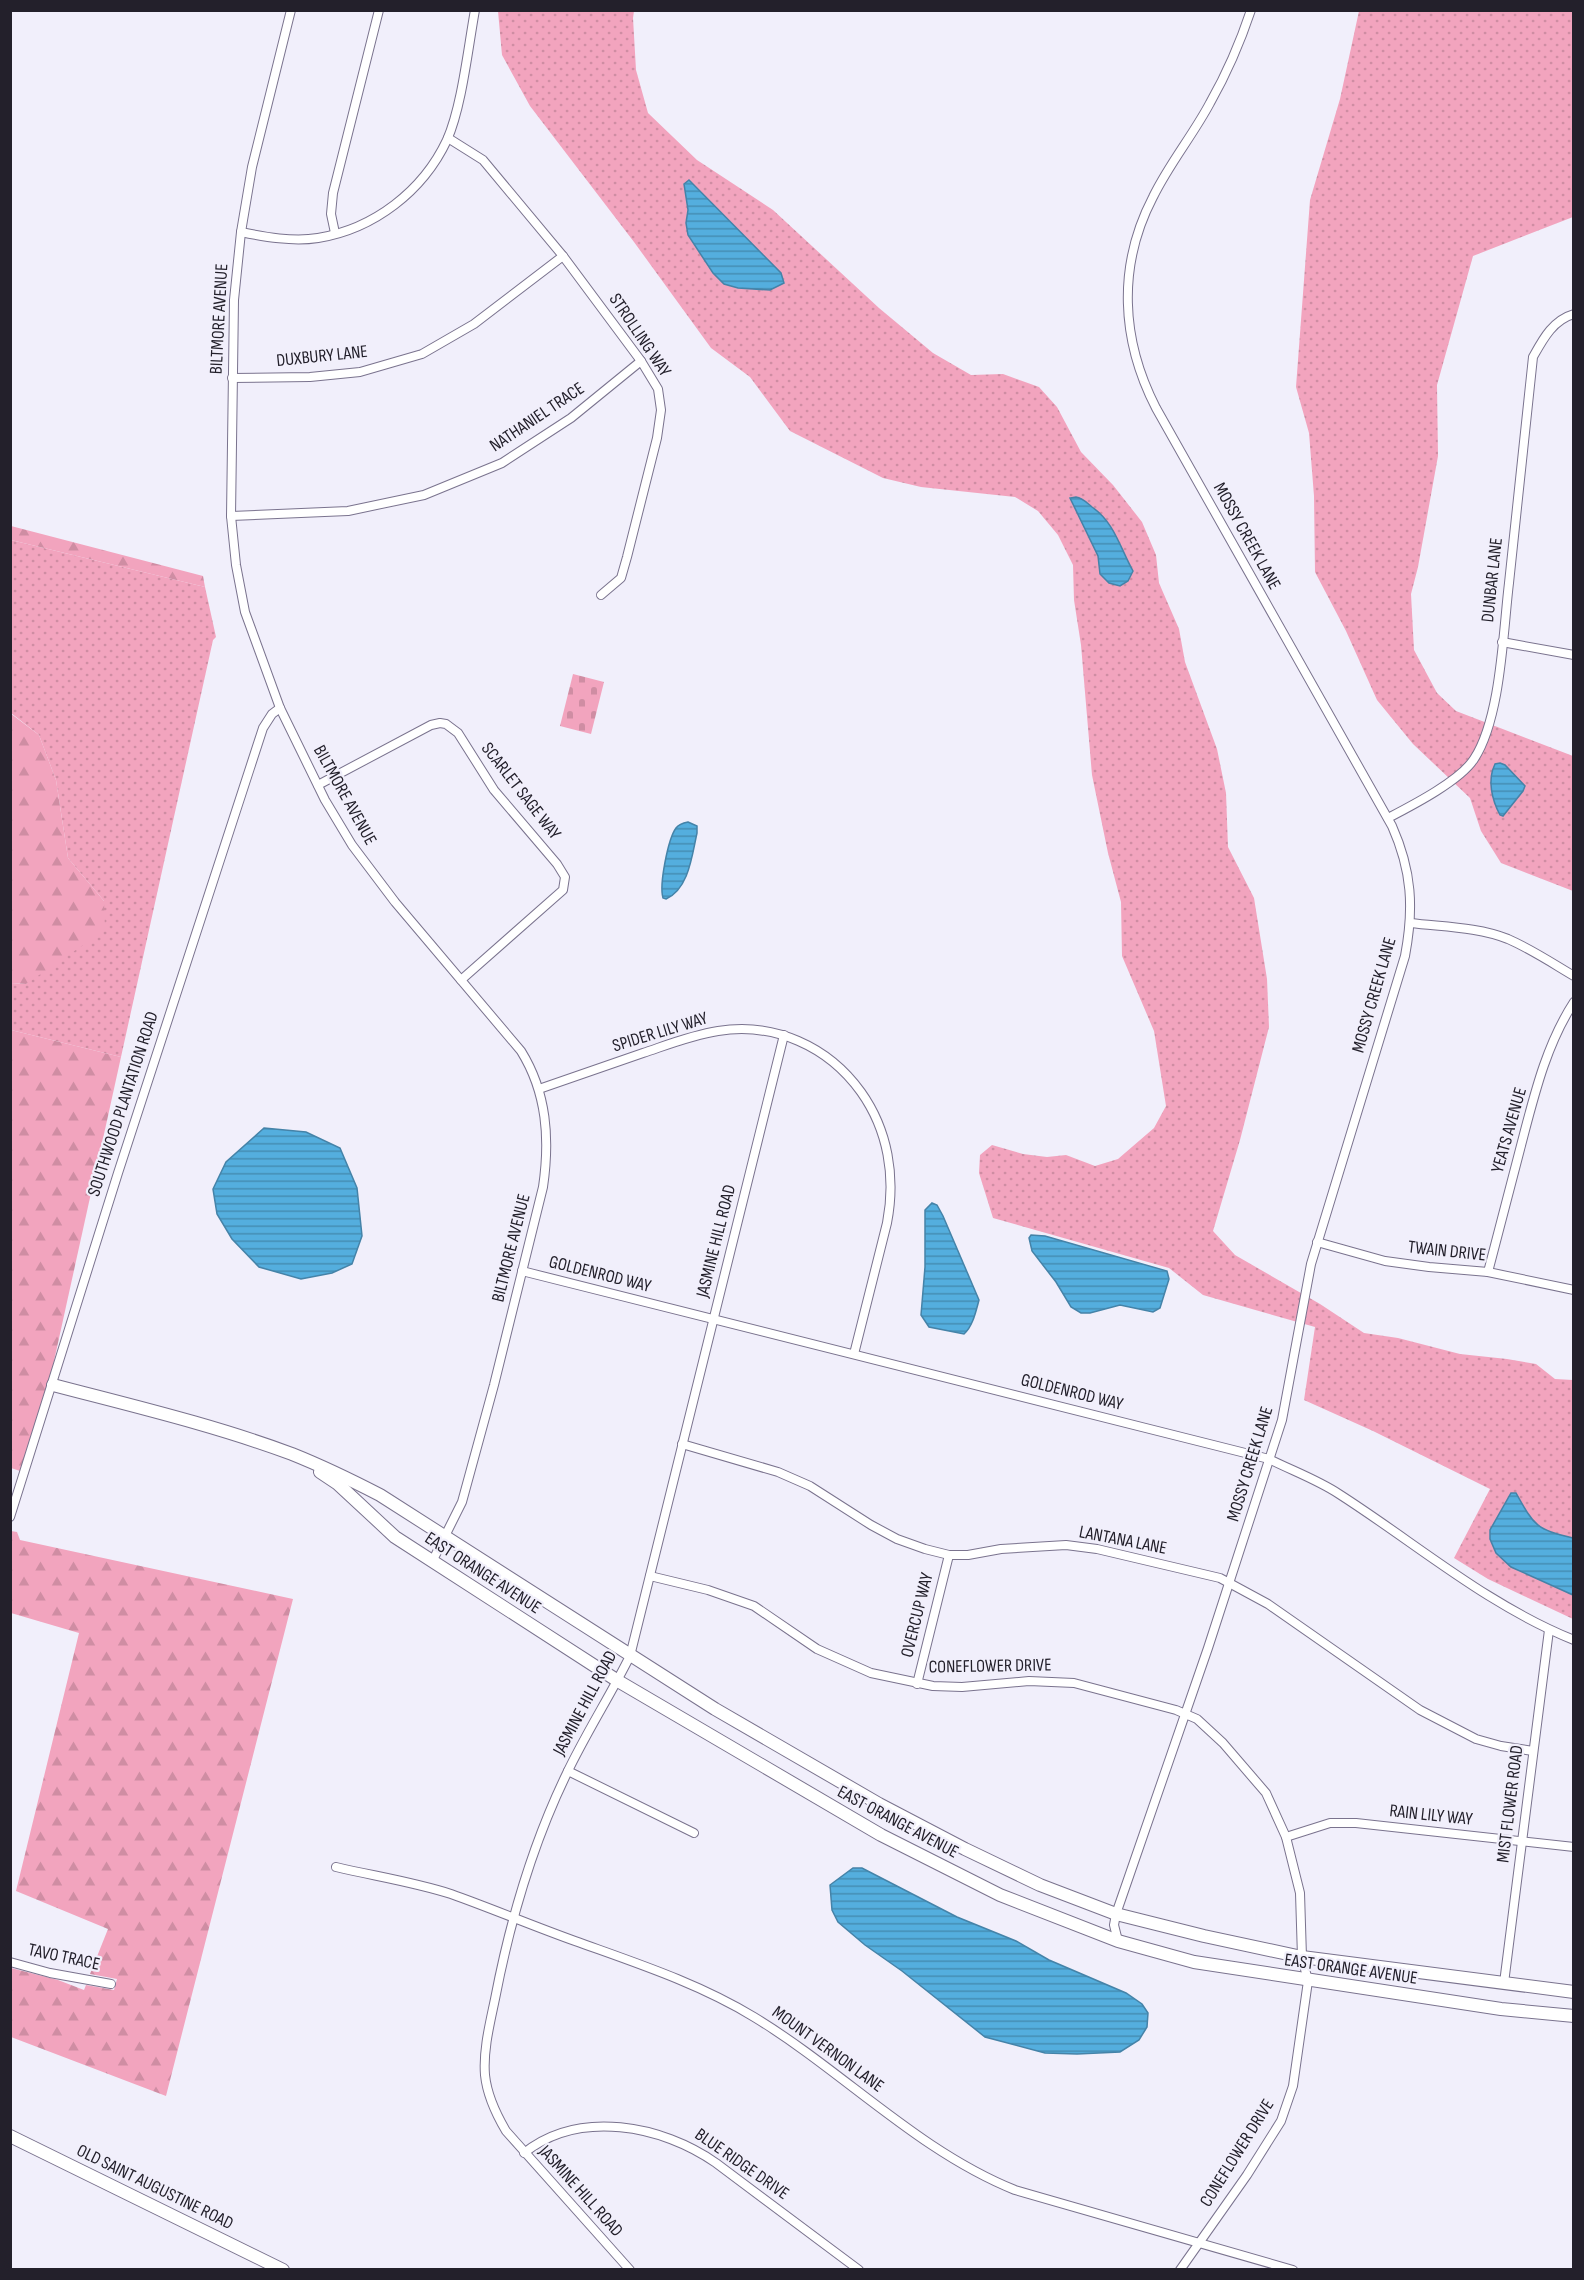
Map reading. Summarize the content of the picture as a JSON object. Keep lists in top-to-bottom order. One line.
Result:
{"streets":{"street":["BILTMORE AVENUE","STROLLING WAY","DUXBURY LANE","NATHANIEL TRACE","MOSSY CREEK LANE","DUNBAR LANE","SCARLET SAGE WAY","SPIDER LILY WAY","SOUTHWOOD PLANTATION ROAD","YEATS AVENUE","JASMINE HILL ROAD","TWAIN DRIVE","GOLDENROD WAY","LANTANA LANE","EAST ORANGE AVENUE","OVERCUP WAY","CONEFLOWER DRIVE","MIST FLOWER ROAD","RAIN LILY WAY","TAVO TRACE","MOUNT VERNON LANE","BLUE RIDGE DRIVE","OLD SAINT AUGUSTINE ROAD"]},"crossings":[["BILTMORE AVENUE","DUXBURY LANE"],["BILTMORE AVENUE","NATHANIEL TRACE"],["BILTMORE AVENUE","SCARLET SAGE WAY"],["BILTMORE AVENUE","SPIDER LILY WAY"],["BILTMORE AVENUE","SOUTHWOOD PLANTATION ROAD"],["BILTMORE AVENUE","GOLDENROD WAY"],["BILTMORE AVENUE","EAST ORANGE AVENUE"],["STROLLING WAY","DUXBURY LANE"],["STROLLING WAY","NATHANIEL TRACE"],["MOSSY CREEK LANE","DUNBAR LANE"],["MOSSY CREEK LANE","TWAIN DRIVE"],["MOSSY CREEK LANE","GOLDENROD WAY"],["MOSSY CREEK LANE","LANTANA LANE"],["MOSSY CREEK LANE","EAST ORANGE AVENUE"],["MOSSY CREEK LANE","CONEFLOWER DRIVE"],["SPIDER LILY WAY","JASMINE HILL ROAD"],["SPIDER LILY WAY","GOLDENROD WAY"],["SOUTHWOOD PLANTATION ROAD","EAST ORANGE AVENUE"],["YEATS AVENUE","TWAIN DRIVE"],["JASMINE HILL ROAD","GOLDENROD WAY"],["JASMINE HILL ROAD","LANTANA LANE"],["JASMINE HILL ROAD","EAST ORANGE AVENUE"],["JASMINE HILL ROAD","CONEFLOWER DRIVE"],["JASMINE HILL ROAD","MOUNT VERNON LANE"],["JASMINE HILL ROAD","BLUE RIDGE DRIVE"],["GOLDENROD WAY","MIST FLOWER ROAD"],["LANTANA LANE","OVERCUP WAY"],["LANTANA LANE","MIST FLOWER ROAD"],["EAST ORANGE AVENUE","CONEFLOWER DRIVE"],["EAST ORANGE AVENUE","MIST FLOWER ROAD"],["OVERCUP WAY","CONEFLOWER DRIVE"],["CONEFLOWER DRIVE","RAIN LILY WAY"],["CONEFLOWER DRIVE","MOUNT VERNON LANE"],["MIST FLOWER ROAD","RAIN LILY WAY"]]}
